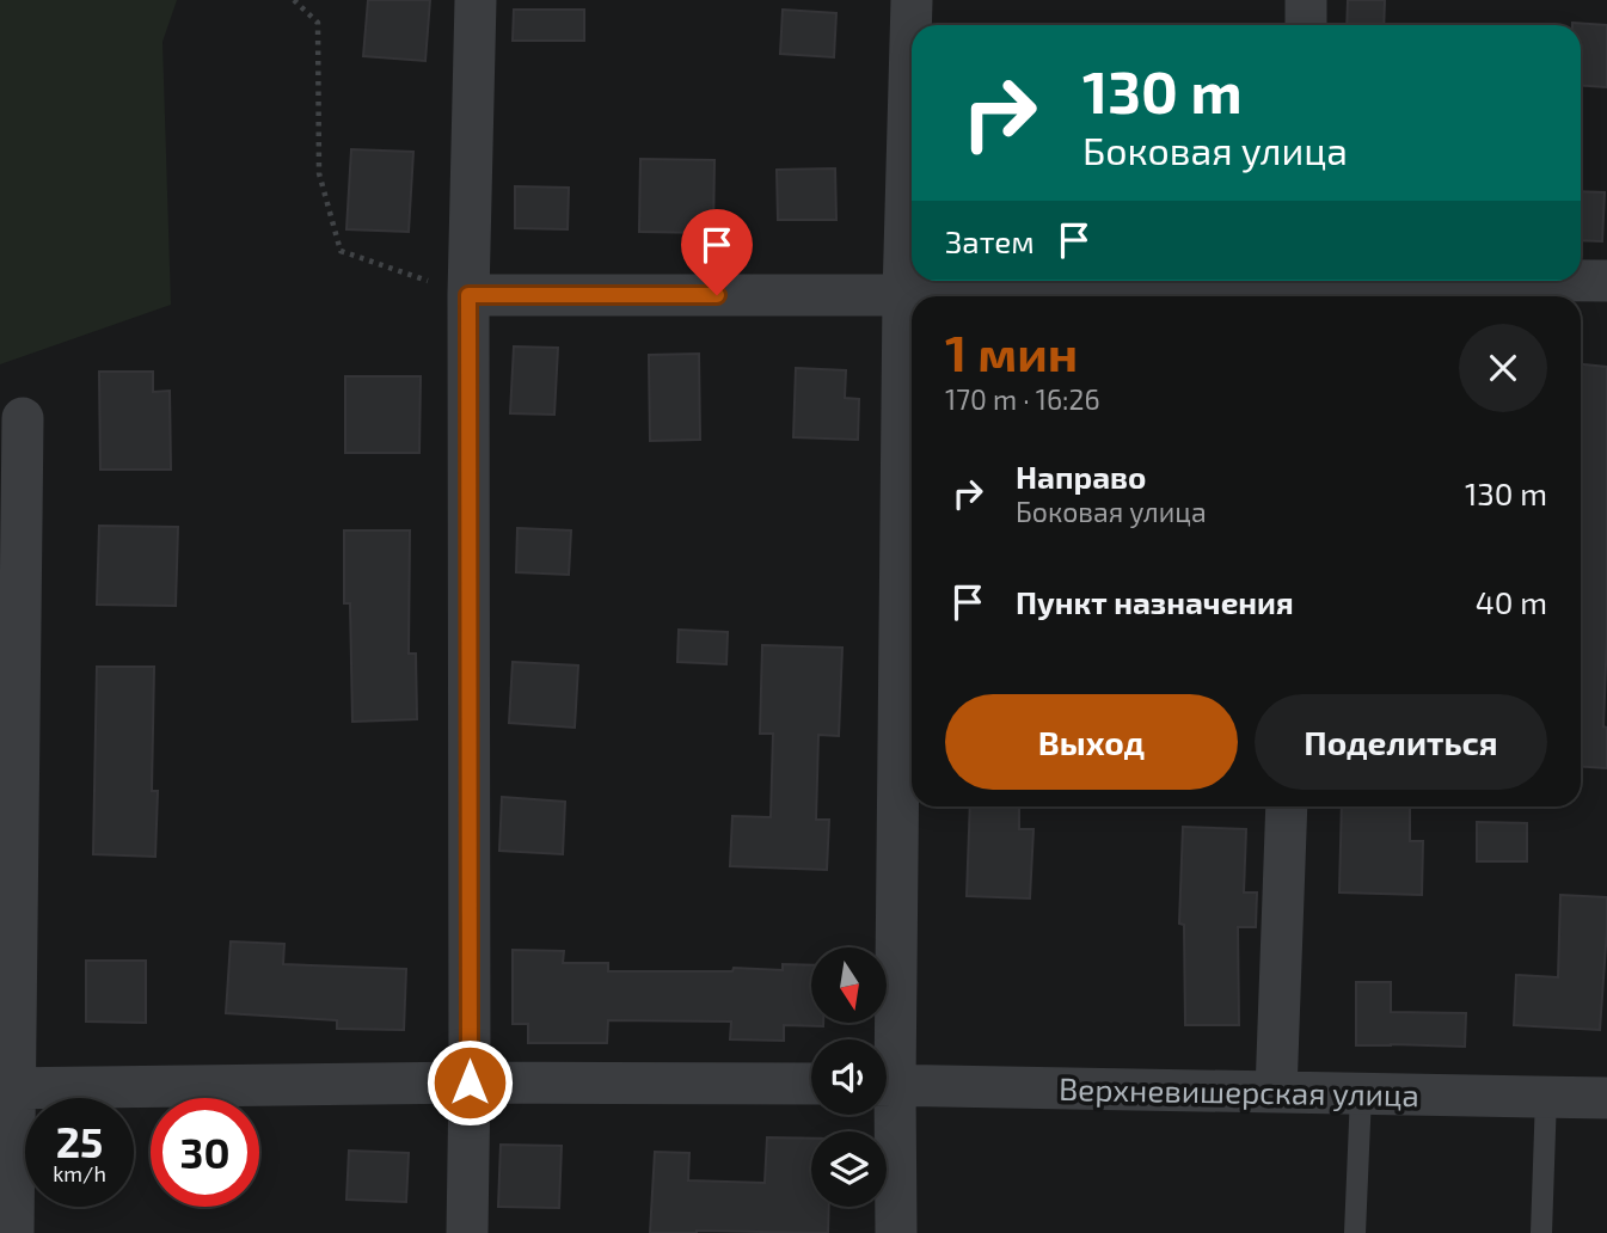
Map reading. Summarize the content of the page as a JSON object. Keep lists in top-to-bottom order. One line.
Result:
{"streets":{"street":["Верхневишерская улица"]},"north":"bottom","page":{"turn":["130 m","Боковая улица"],"then":"Затем","heading":["1 мин","170 m · 16:26"],"list":[{"name":"Направо","note":"Боковая улица","value":"130 m"},{"name":"Пункт назначения","value":"40 m"}],"buttons":["Выход","Поделиться"],"speed":"25 km/h","limit":"30"}}
